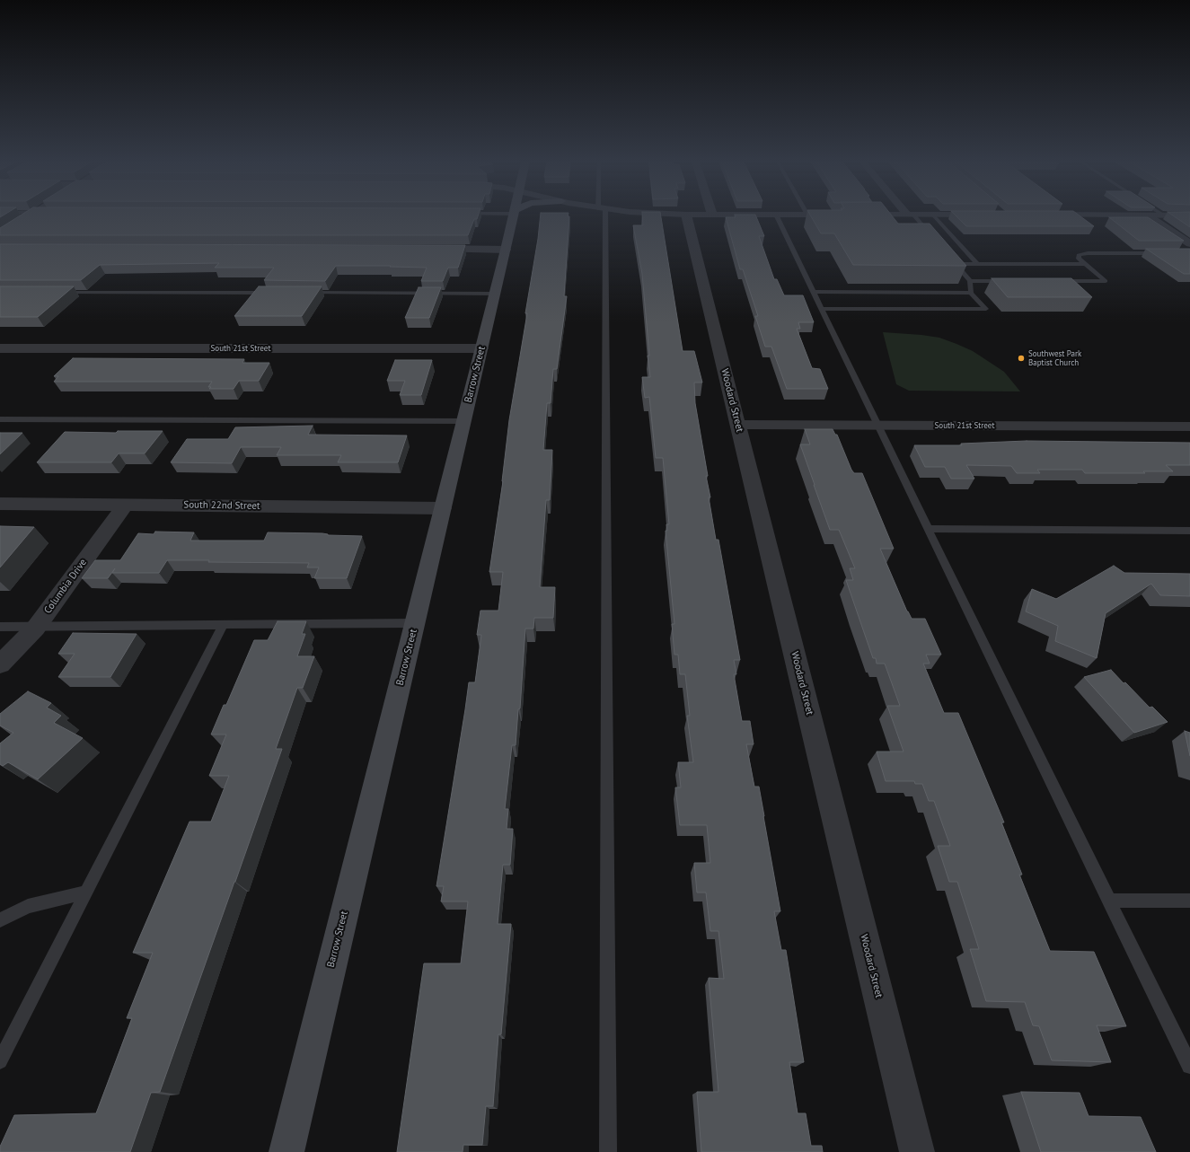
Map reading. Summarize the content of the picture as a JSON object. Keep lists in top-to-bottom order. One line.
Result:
{"streets":{"main road":["Barrow Street"],"street":["South 21st Street","Woodard Street","South 22nd Street","Columbia Drive"]},"crossings":[["South 21st Street","Barrow Street"],["South 21st Street","Woodard Street"],["Barrow Street","South 22nd Street"],["South 22nd Street","Columbia Drive"]],"places":["Southwest Park Baptist Church"]}
